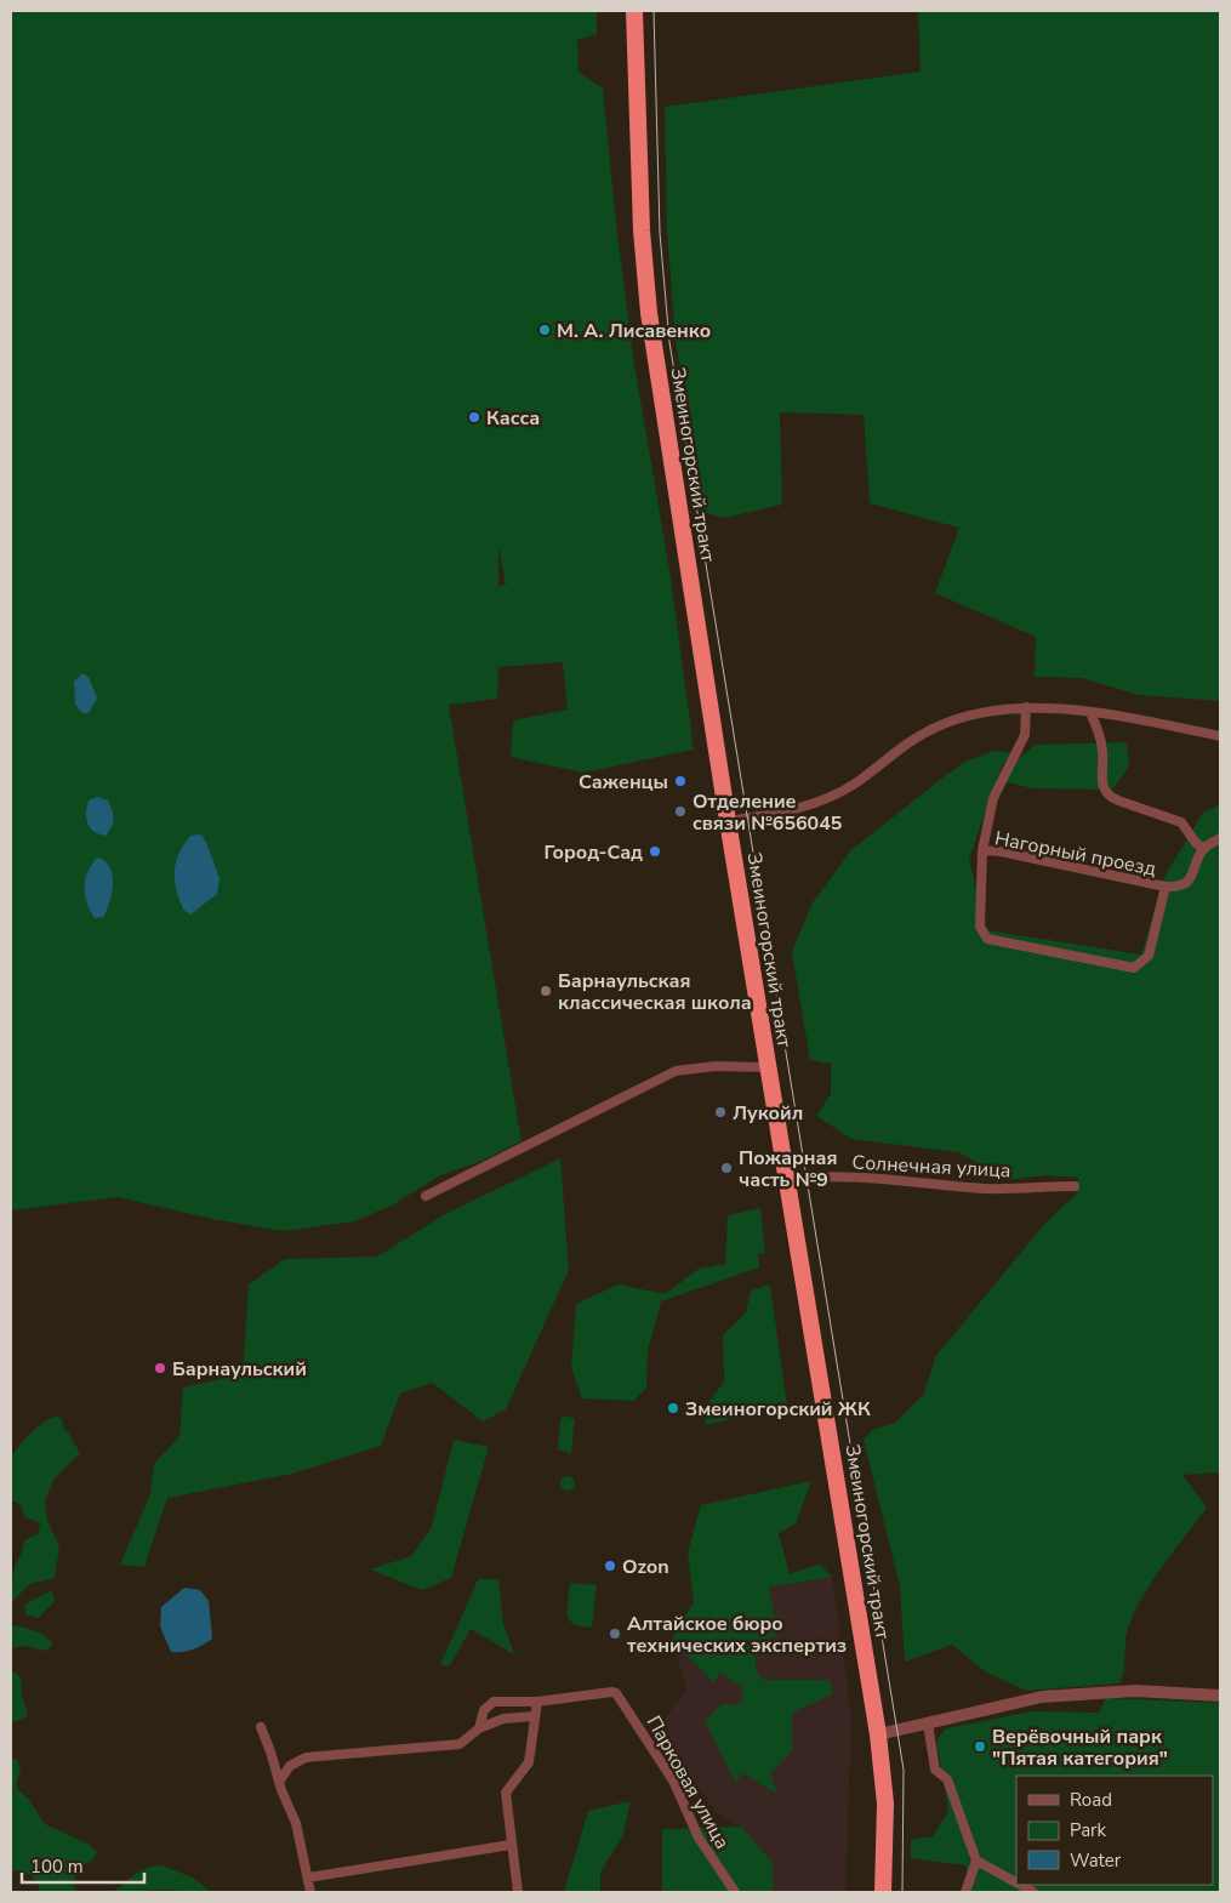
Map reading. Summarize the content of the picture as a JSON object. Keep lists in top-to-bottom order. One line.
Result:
{"streets":{"highway":["Змеиногорский тракт"],"street":["Нагорный проезд","Солнечная улица","Парковая улица"]},"crossings":[["Змеиногорский тракт","Солнечная улица"]],"places":["М. А. Лисавенко","Касса","Саженцы","Отделение связи №656045","Город-Сад","Барнаульская классическая школа","Лукойл","Пожарная часть №9","Барнаульский","Змеиногорский ЖК","Ozon","Алтайское бюро технических экспертиз","Верёвочный парк \"Пятая категория\""],"legend":["Road","Park","Water"],"scale_bar":"100 m"}
